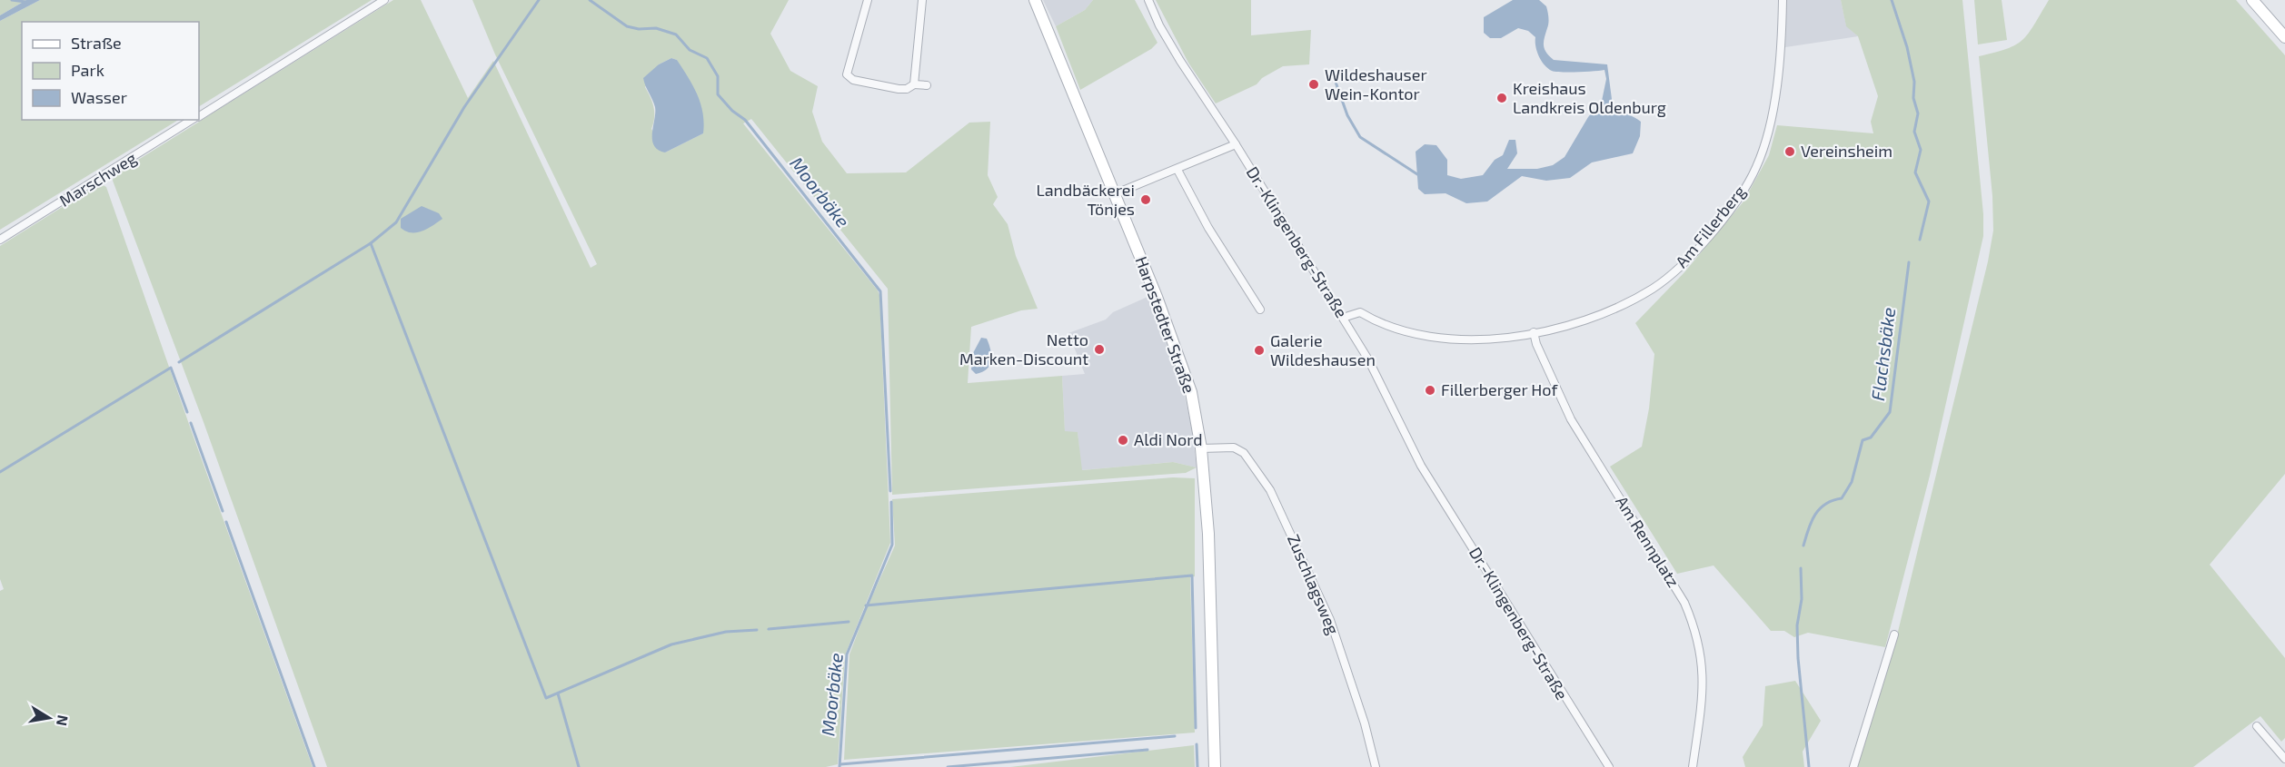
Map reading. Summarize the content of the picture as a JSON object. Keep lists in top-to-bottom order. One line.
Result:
{"streets":{"main road":["Harpstedter Straße"],"street":["Marschweg","Am Fillerberg","Dr.-Klingenberg-Straße","Am Rennplatz","Zuschlagsweg"]},"crossings":[["Am Fillerberg","Dr.-Klingenberg-Straße"],["Am Fillerberg","Am Rennplatz"],["Harpstedter Straße","Zuschlagsweg"]],"water":["Moorbäke","Flachsbäke"],"places":["Wildeshauser Wein-Kontor","Kreishaus Landkreis Oldenburg","Vereinsheim","Landbäckerei Tönjes","Netto Marken-Discount","Galerie Wildeshausen","Fillerberger Hof","Aldi Nord"],"legend":["Straße","Park","Wasser"],"north":"right"}
